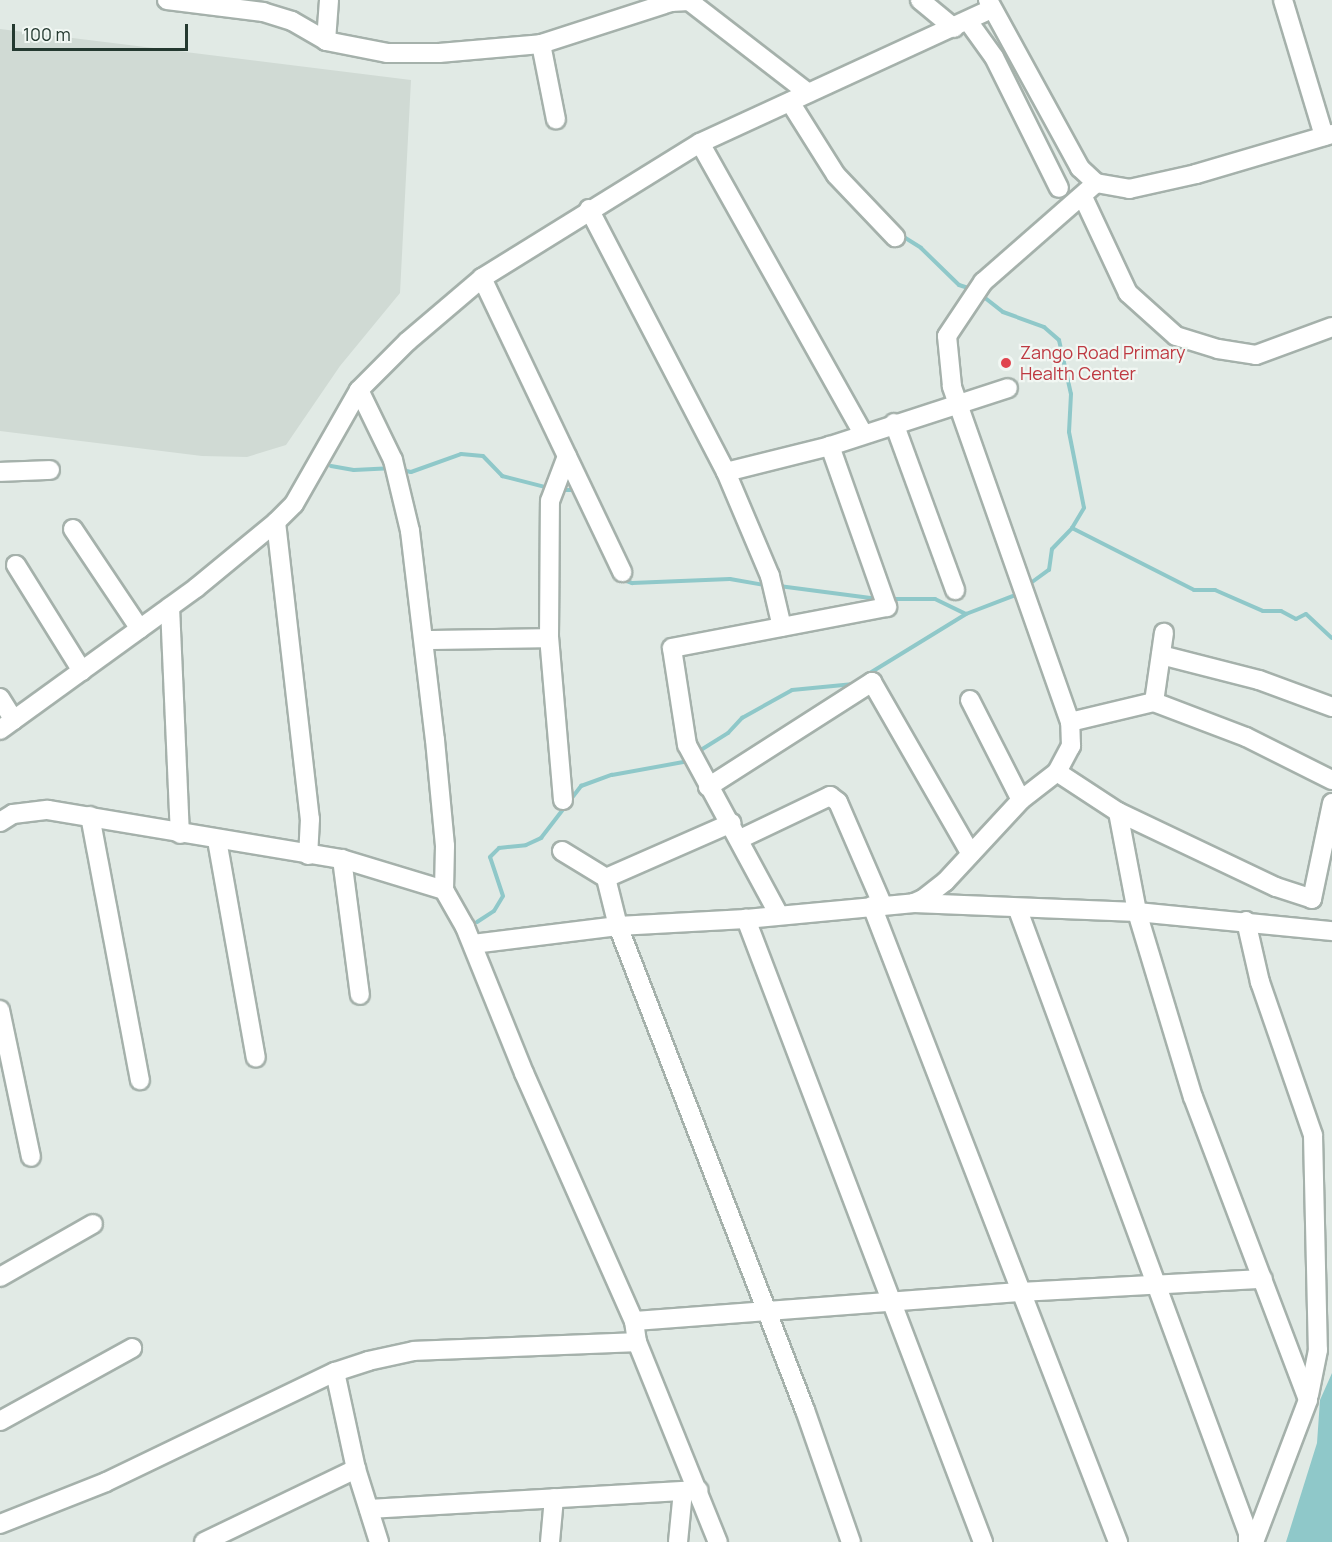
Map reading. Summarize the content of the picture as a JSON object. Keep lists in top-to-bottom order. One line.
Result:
{"places":["Zango Road Primary Health Center"],"scale_bar":"100 m"}
